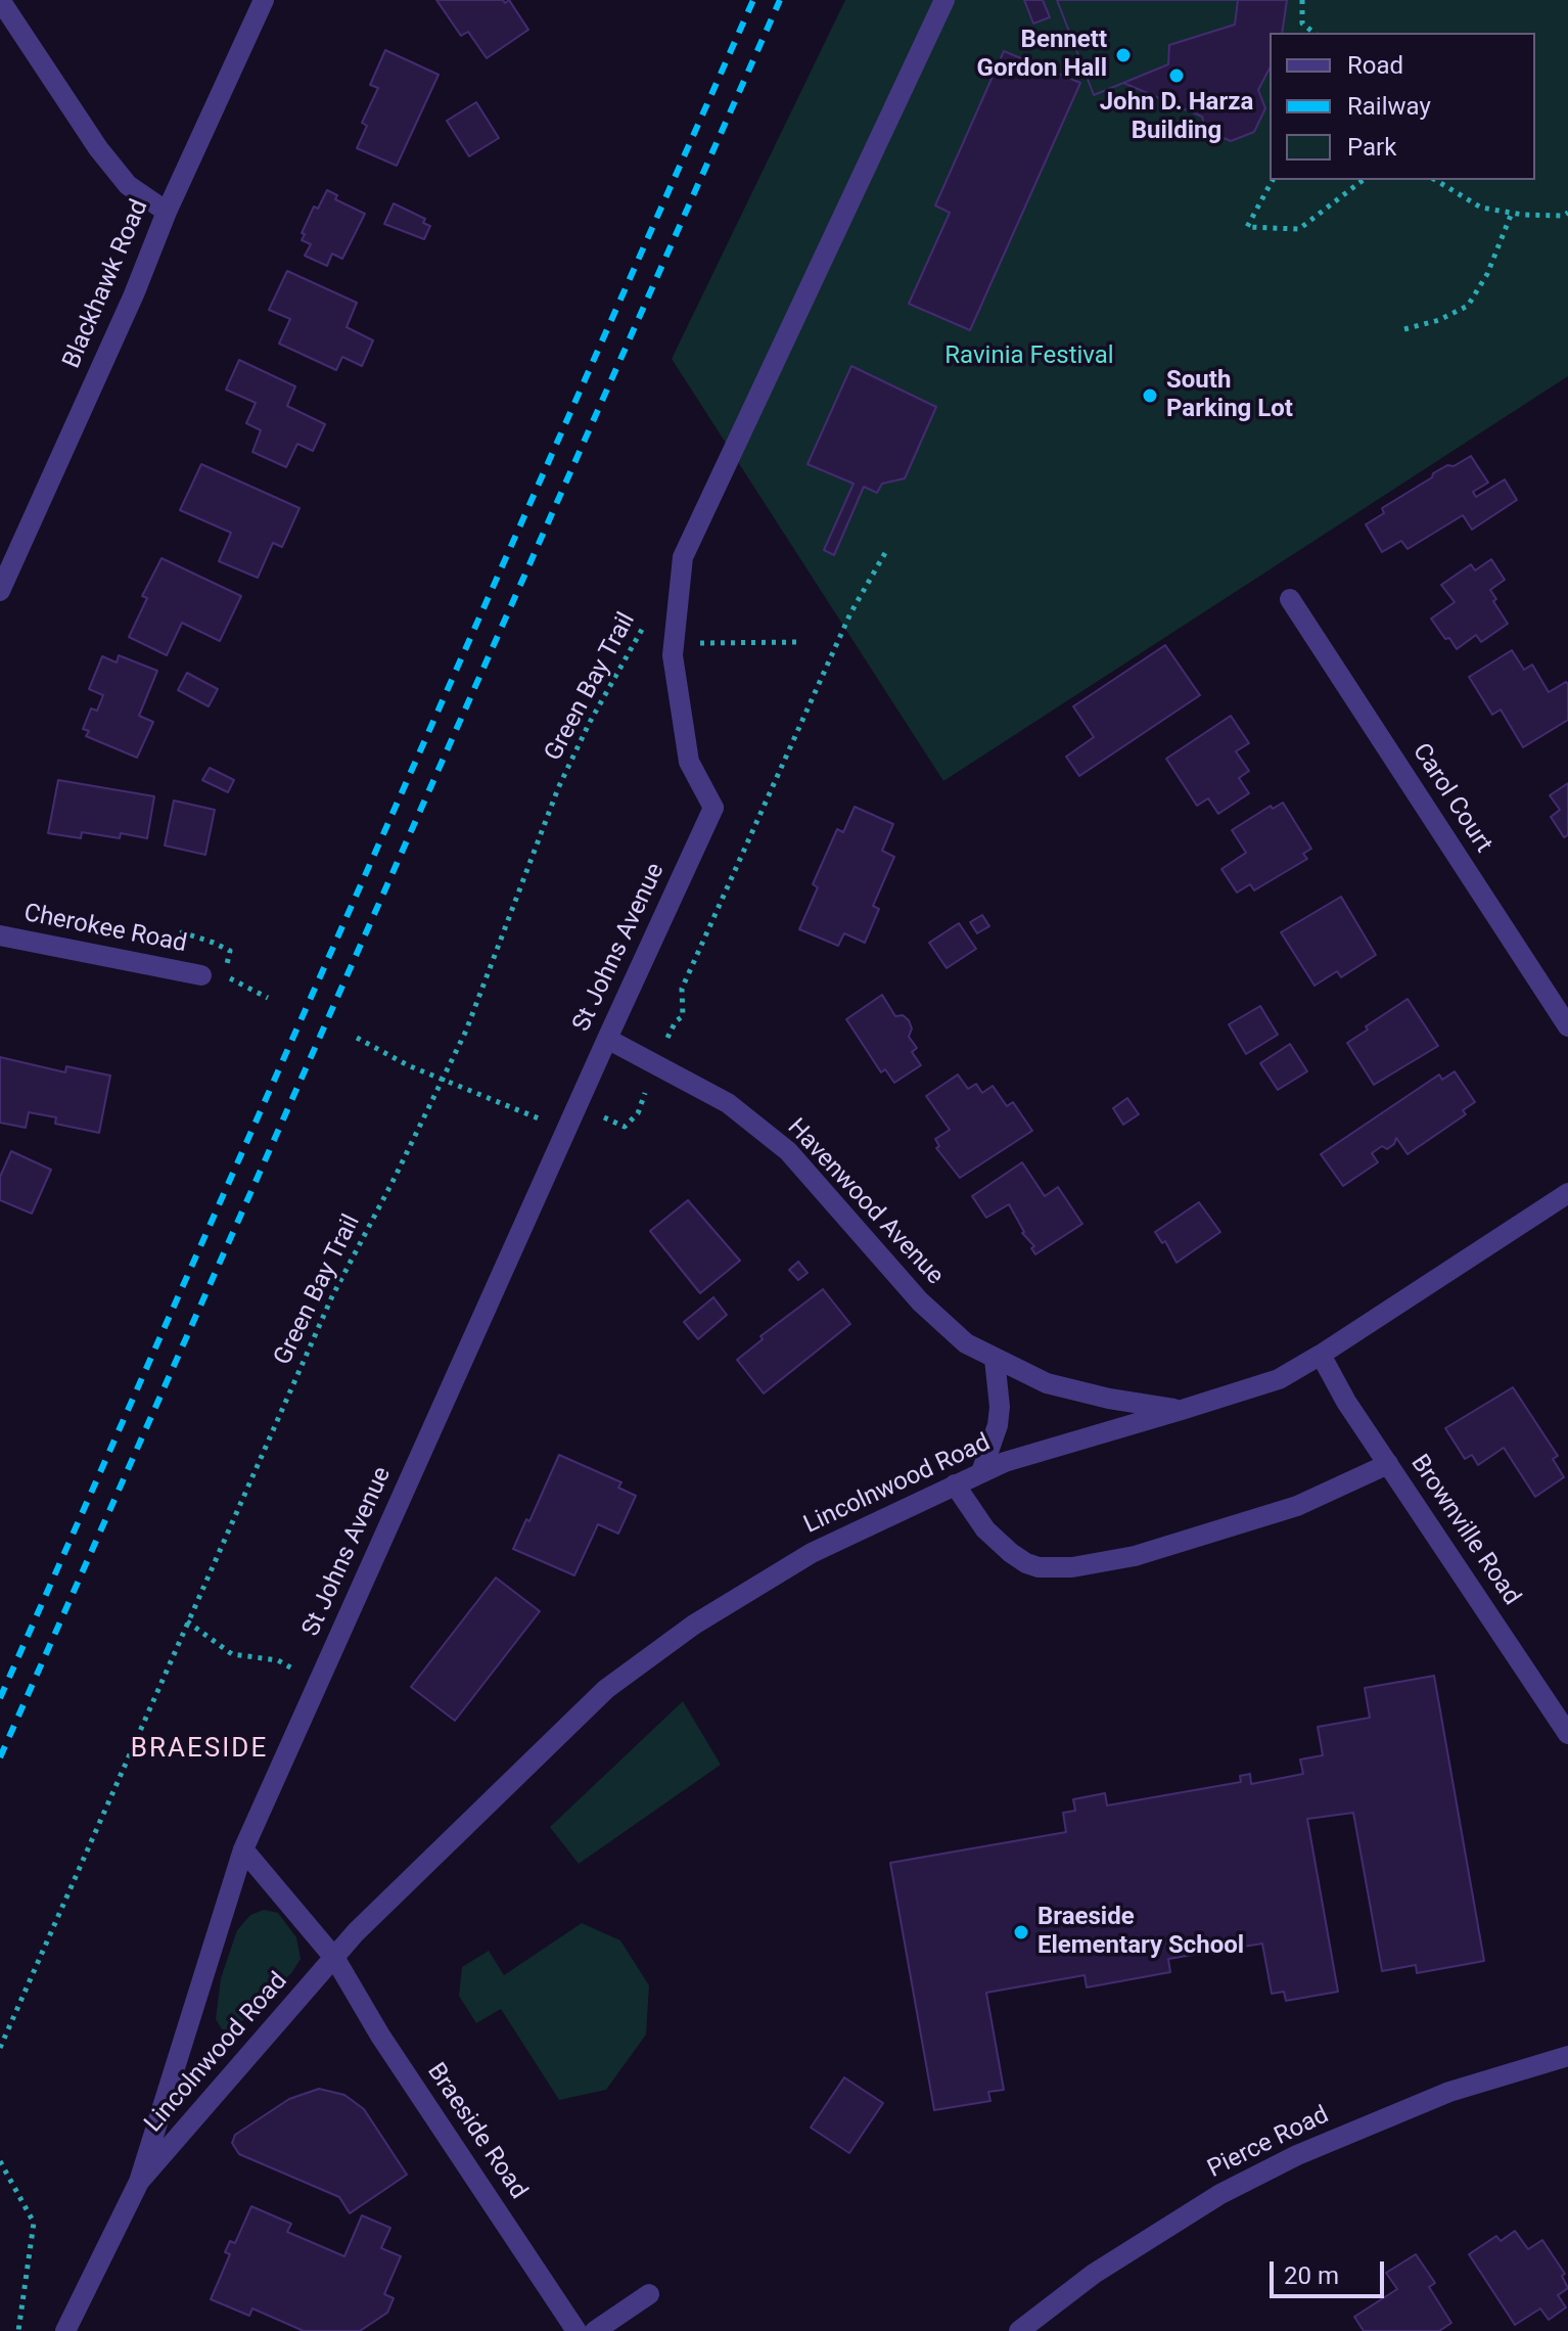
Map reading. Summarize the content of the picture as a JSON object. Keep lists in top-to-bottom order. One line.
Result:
{"streets":{"street":["Blackhawk Road","Carol Court","Cherokee Road","St Johns Avenue","Havenwood Avenue","Lincolnwood Road","Brownville Road","Braeside Road","Pierce Road"],"path":["Green Bay Trail"]},"crossings":[["St Johns Avenue","Havenwood Avenue"],["St Johns Avenue","Lincolnwood Road"],["Havenwood Avenue","Lincolnwood Road"],["Lincolnwood Road","Brownville Road"],["Lincolnwood Road","Braeside Road"]],"districts":["BRAESIDE"],"parks":["Ravinia Festival"],"places":["Bennett Gordon Hall","John D. Harza Building","South Parking Lot","Braeside Elementary School"],"legend":["Road","Railway","Park"],"scale_bar":"20 m"}
